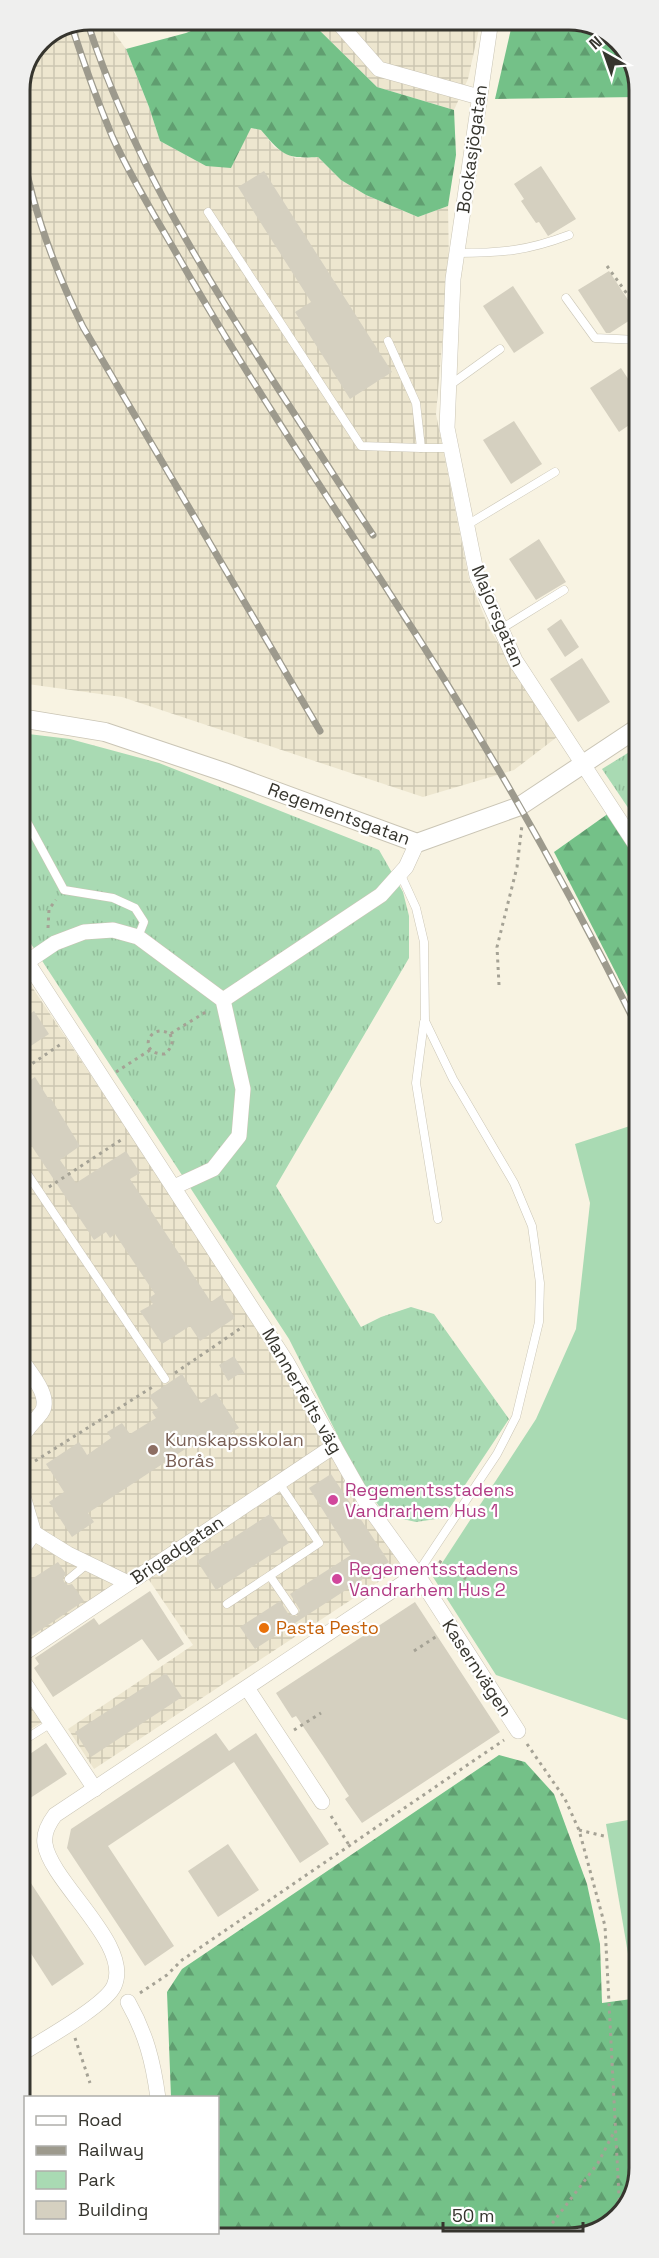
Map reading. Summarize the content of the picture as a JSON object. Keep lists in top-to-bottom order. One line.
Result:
{"streets":{"street":["Bockasjögatan","Majorsgatan","Regementsgatan","Mannerfelts väg","Brigadgatan","Kasernvägen"]},"crossings":[["Bockasjögatan","Majorsgatan"],["Majorsgatan","Regementsgatan"],["Mannerfelts väg","Brigadgatan"],["Mannerfelts väg","Kasernvägen"]],"places":["Kunskapsskolan Borås","Regementsstadens Vandrarhem Hus 1","Regementsstadens Vandrarhem Hus 2","Pasta Pesto"],"legend":["Road","Railway","Park","Building"],"scale_bar":"50 m","north":"top left"}
